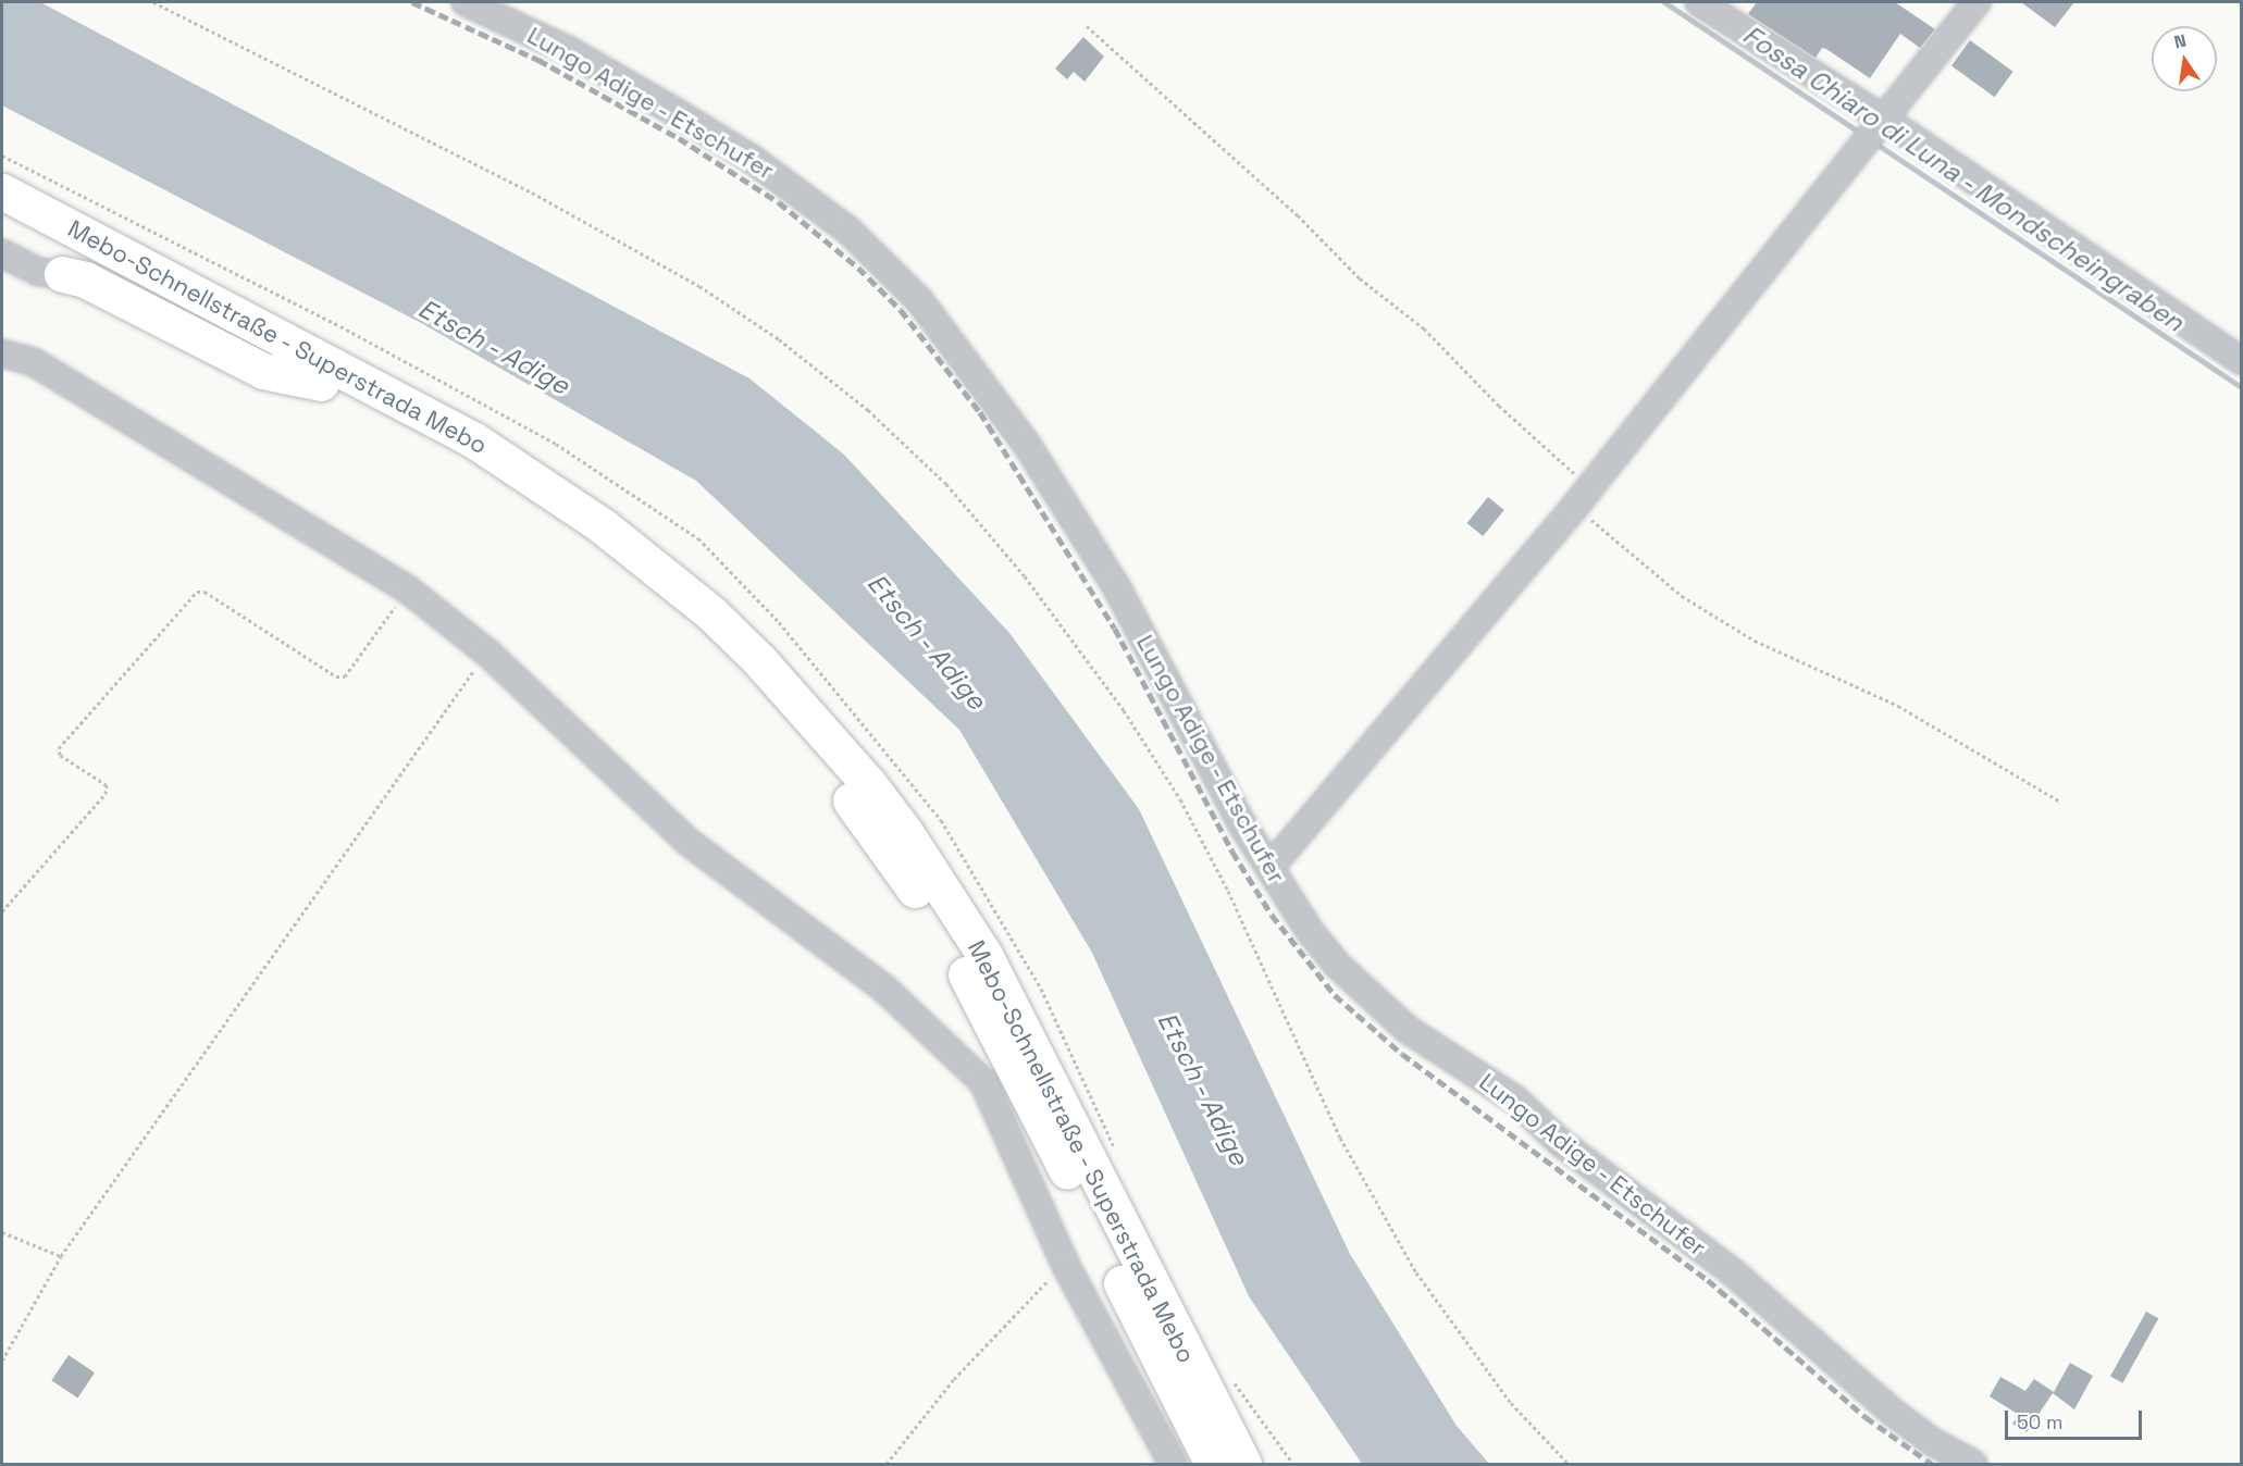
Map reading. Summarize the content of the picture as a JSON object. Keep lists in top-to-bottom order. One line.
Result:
{"streets":{"highway":["Mebo-Schnellstraße - Superstrada Mebo"],"street":["Lungo Adige - Etschufer"]},"water":["Fossa Chiaro di Luna - Mondscheingraben","Etsch - Adige"],"scale_bar":"50 m","north":"top"}
